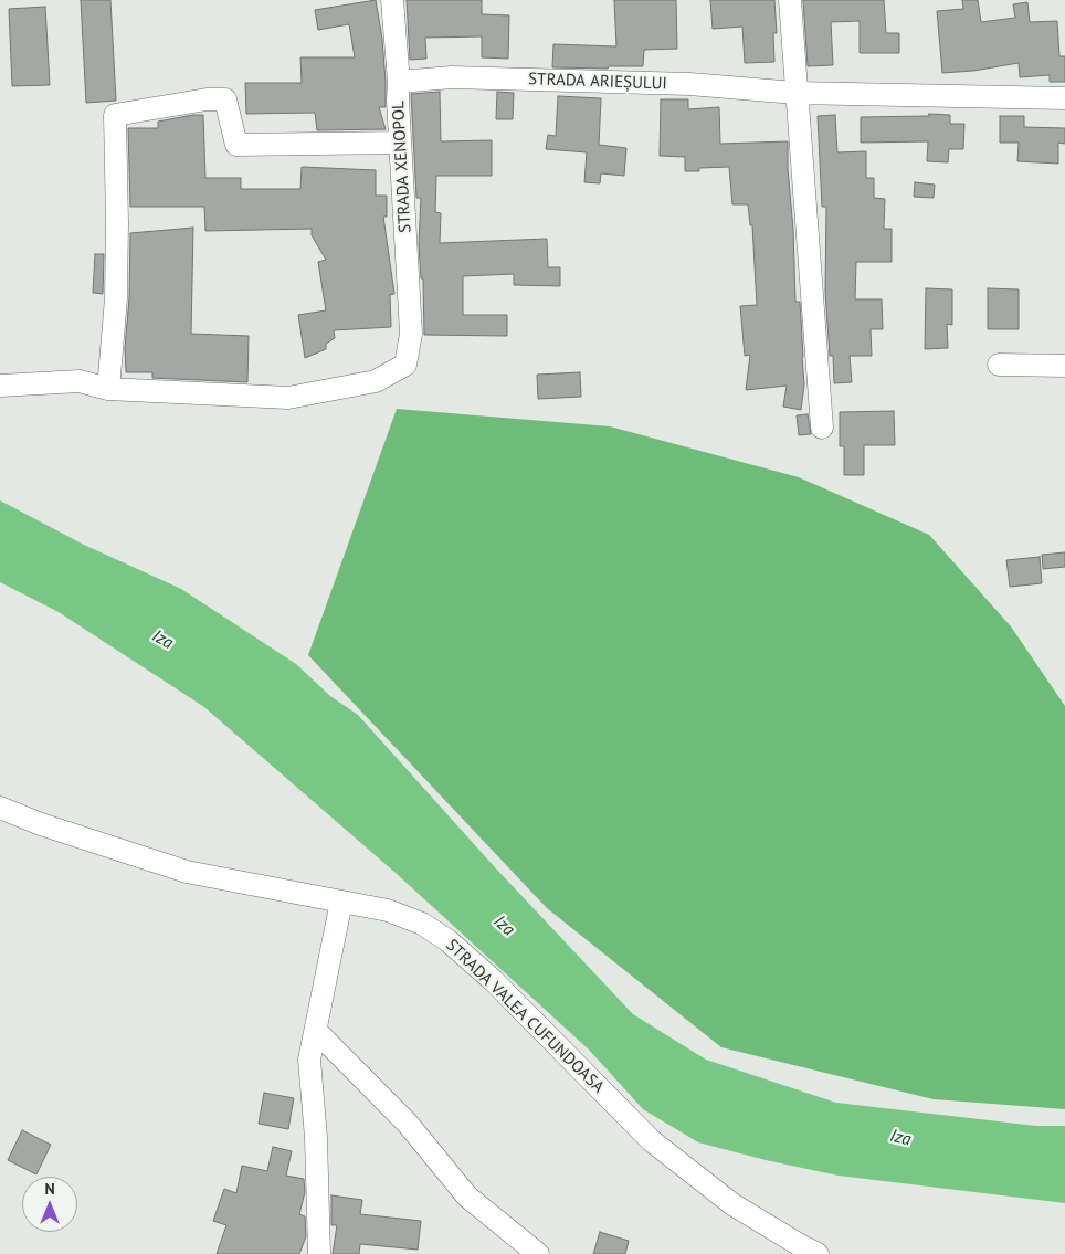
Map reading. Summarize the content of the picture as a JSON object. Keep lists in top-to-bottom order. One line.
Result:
{"streets":{"street":["STRADA ARIEȘULUI","STRADA XENOPOL","STRADA VALEA CUFUNDOASA"]},"crossings":[["STRADA ARIEȘULUI","STRADA XENOPOL"]],"water":["Iza"],"north":"top"}
